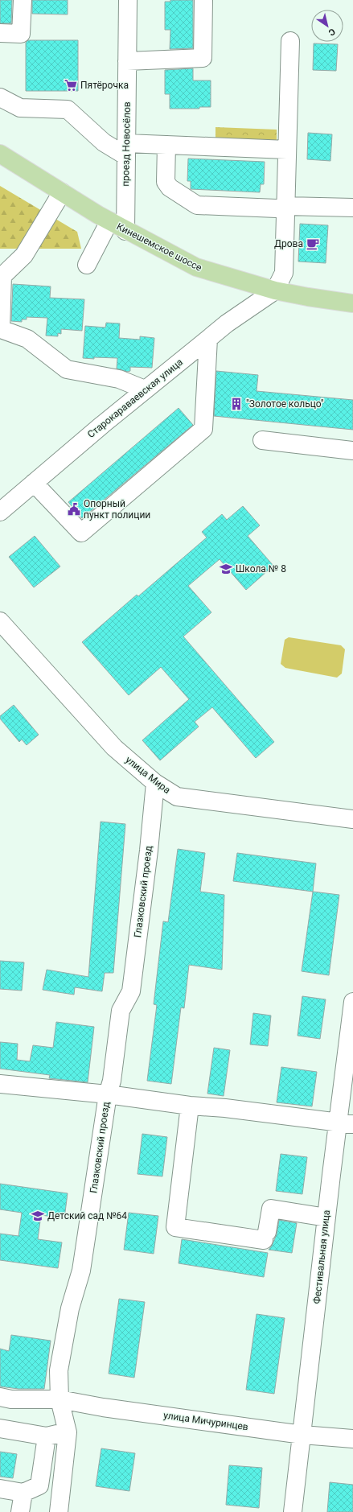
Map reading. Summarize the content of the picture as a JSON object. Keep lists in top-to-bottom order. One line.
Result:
{"streets":{"main road":["Кинешемское шоссе"],"street":["проезд Новосёлов","Старокараваевская улица","улица Мира","Глазковский проезд","Фестивальная улица","улица Мичуринцев"]},"crossings":[["проезд Новосёлов","Кинешемское шоссе"],["Кинешемское шоссе","Старокараваевская улица"],["улица Мира","Глазковский проезд"],["Глазковский проезд","улица Мичуринцев"],["Фестивальная улица","улица Мичуринцев"]],"places":{"supermarket":["Пятёрочка"],"cafe":["Дрова"],"building":["\"Золотое кольцо\""],"public building":["Опорный пункт полиции"],"school or university":["Школа № 8","Детский сад №64"]},"north":"bottom right"}
